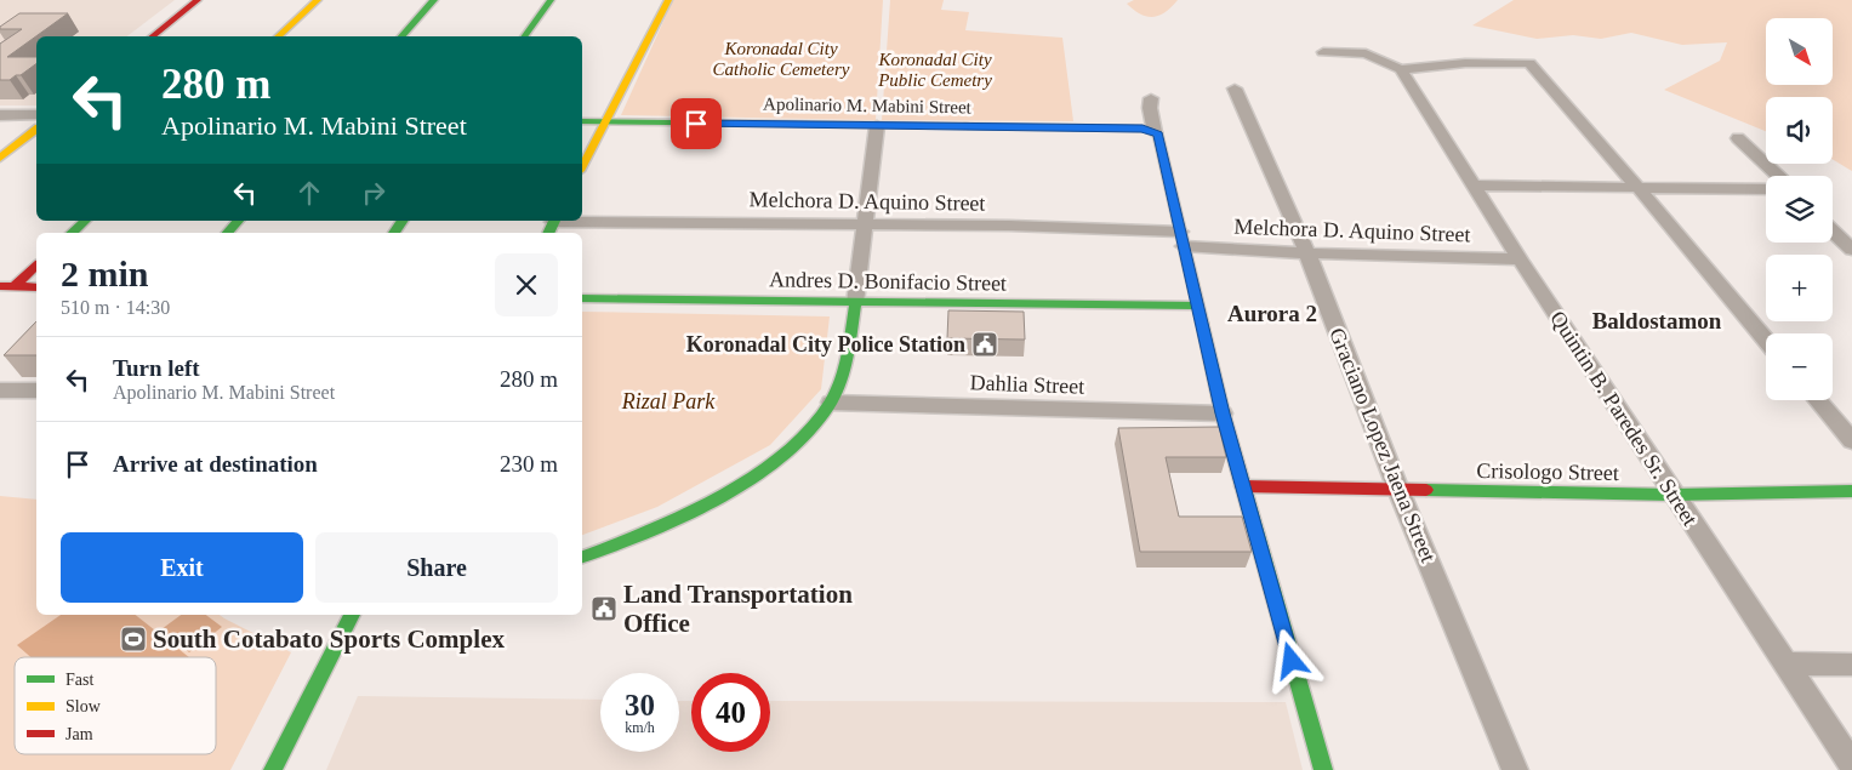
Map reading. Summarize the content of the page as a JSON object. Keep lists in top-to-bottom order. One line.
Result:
{"streets":{"main road":["Apolinario M. Mabini Street","Andres D. Bonifacio Street","Crisologo Street"],"street":["Melchora D. Aquino Street","Dahlia Street","Quintin B. Paredes Sr. Street","Graciano Lopez Jaena Street"]},"crossings":[["Melchora D. Aquino Street","Quintin B. Paredes Sr. Street"],["Melchora D. Aquino Street","Graciano Lopez Jaena Street"],["Quintin B. Paredes Sr. Street","Crisologo Street"],["Graciano Lopez Jaena Street","Crisologo Street"]],"districts":["Aurora 2","Baldostamon"],"parks":["Koronadal City Catholic Cemetery","Koronadal City Public Cemetry","Rizal Park"],"places":{"public building":["Koronadal City Police Station","Land Transportation Office"],"sports":["South Cotabato Sports Complex"]},"legend":["Fast","Slow","Jam"],"north":"bottom right","page":{"map_buttons":["+","−"],"turn":["280 m","Apolinario M. Mabini Street"],"heading":["2 min","510 m · 14:30"],"list":[{"name":"Turn left","note":"Apolinario M. Mabini Street","value":"280 m"},{"name":"Arrive at destination","value":"230 m"}],"buttons":["Exit","Share"],"speed":"30 km/h","limit":"40"}}
